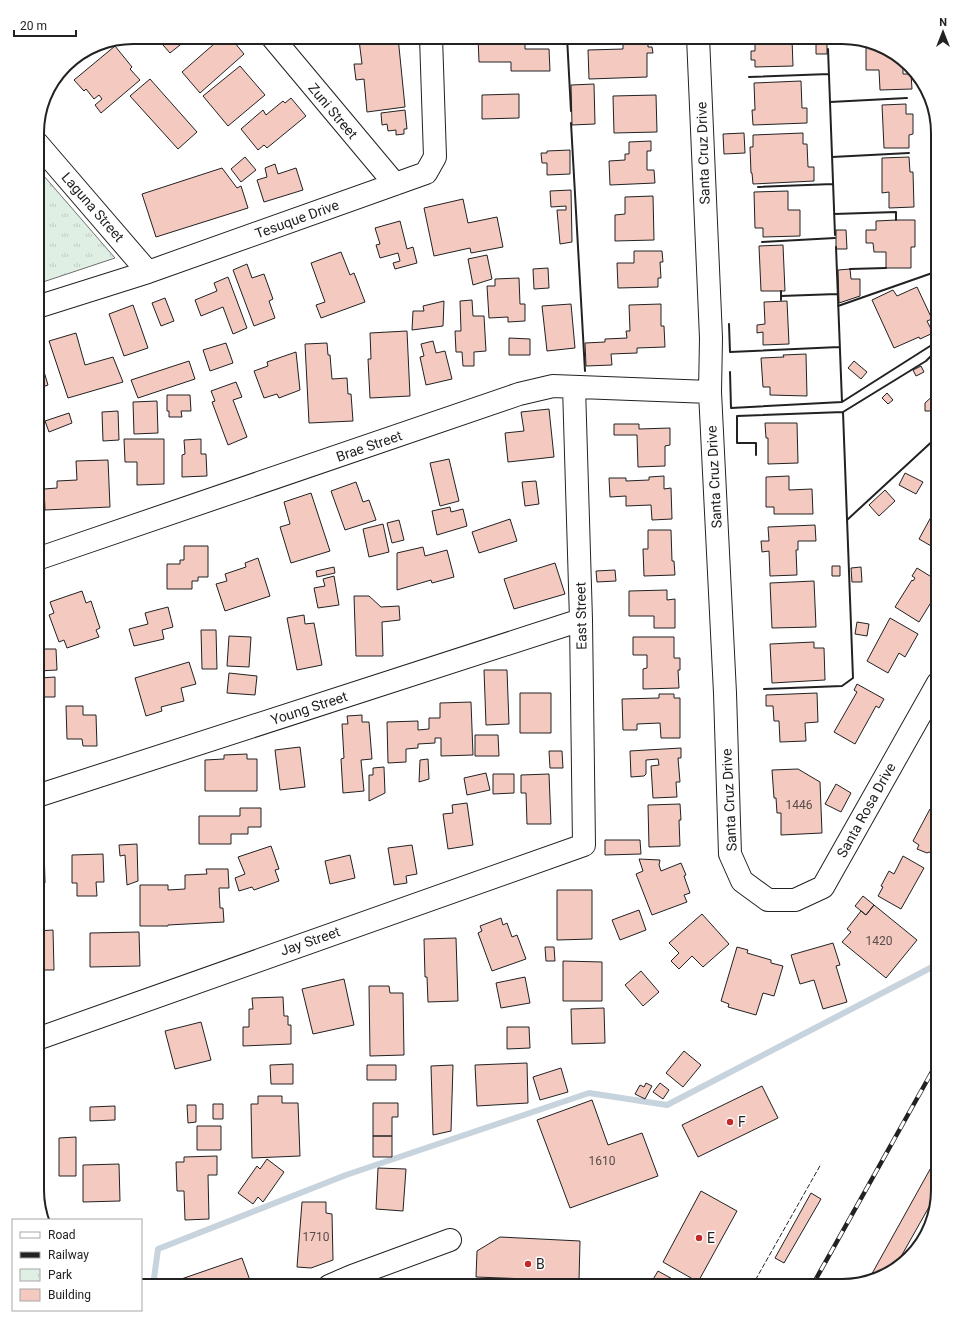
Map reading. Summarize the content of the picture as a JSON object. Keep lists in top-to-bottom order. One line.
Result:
{"streets":{"street":["Zuni Street","Santa Cruz Drive","Laguna Street","Tesuque Drive","Brae Street","East Street","Young Street","Santa Rosa Drive","Jay Street"]},"crossings":[["Zuni Street","Tesuque Drive"],["Santa Cruz Drive","Brae Street"],["Santa Cruz Drive","Santa Rosa Drive"],["Laguna Street","Tesuque Drive"],["Brae Street","East Street"],["East Street","Young Street"],["East Street","Jay Street"]],"places":["F","E","B"],"house_numbers":["1446","1420","1610","1710"],"legend":["Road","Railway","Park","Building"],"scale_bar":"20 m","north":"top"}
